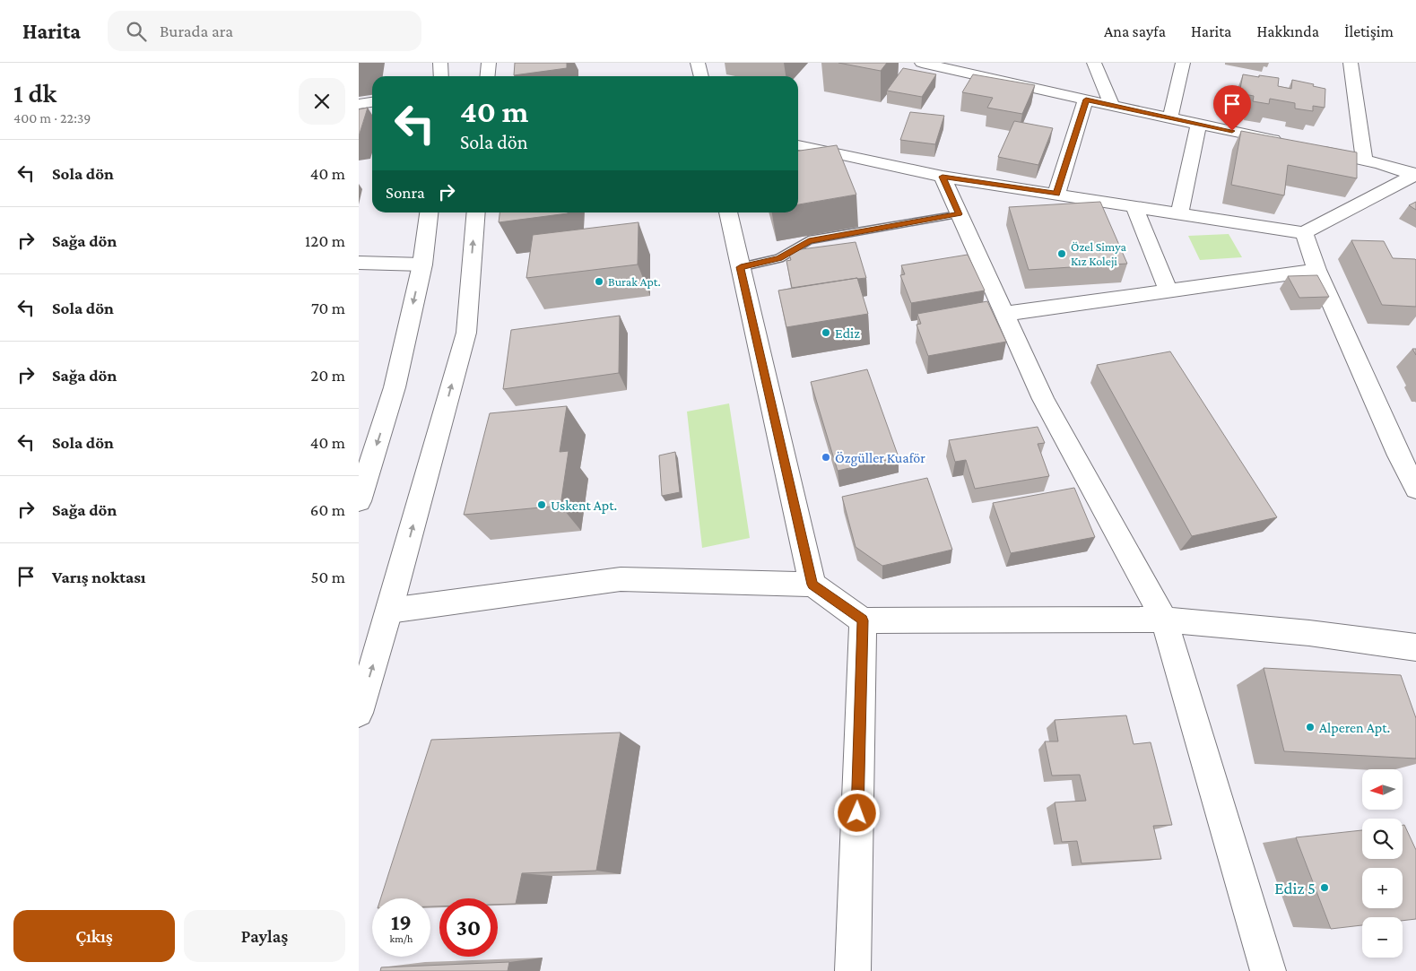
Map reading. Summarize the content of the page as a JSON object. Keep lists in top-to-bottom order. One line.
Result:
{"places":["Özel Simya Kız Koleji","Burak Apt.","Ediz","Özgüller Kuaför","Uskent Apt.","Alperen Apt.","Ediz 5"],"north":"left","page":{"header":"Harita","search":"Burada ara","nav":["Ana sayfa","Harita","Hakkında","İletişim"],"heading":["1 dk","400 m · 22:39"],"turn":["40 m","Sola dön"],"list":[{"name":"Sola dön","value":"40 m"},{"name":"Sağa dön","value":"120 m"},{"name":"Sola dön","value":"70 m"},{"name":"Sağa dön","value":"20 m"},{"name":"Sola dön","value":"40 m"},{"name":"Sağa dön","value":"60 m"},{"name":"Varış noktası","value":"50 m"}],"then":"Sonra","map_buttons":["+","−"],"speed":"19 km/h","limit":"30","buttons":["Çıkış","Paylaş"]}}
